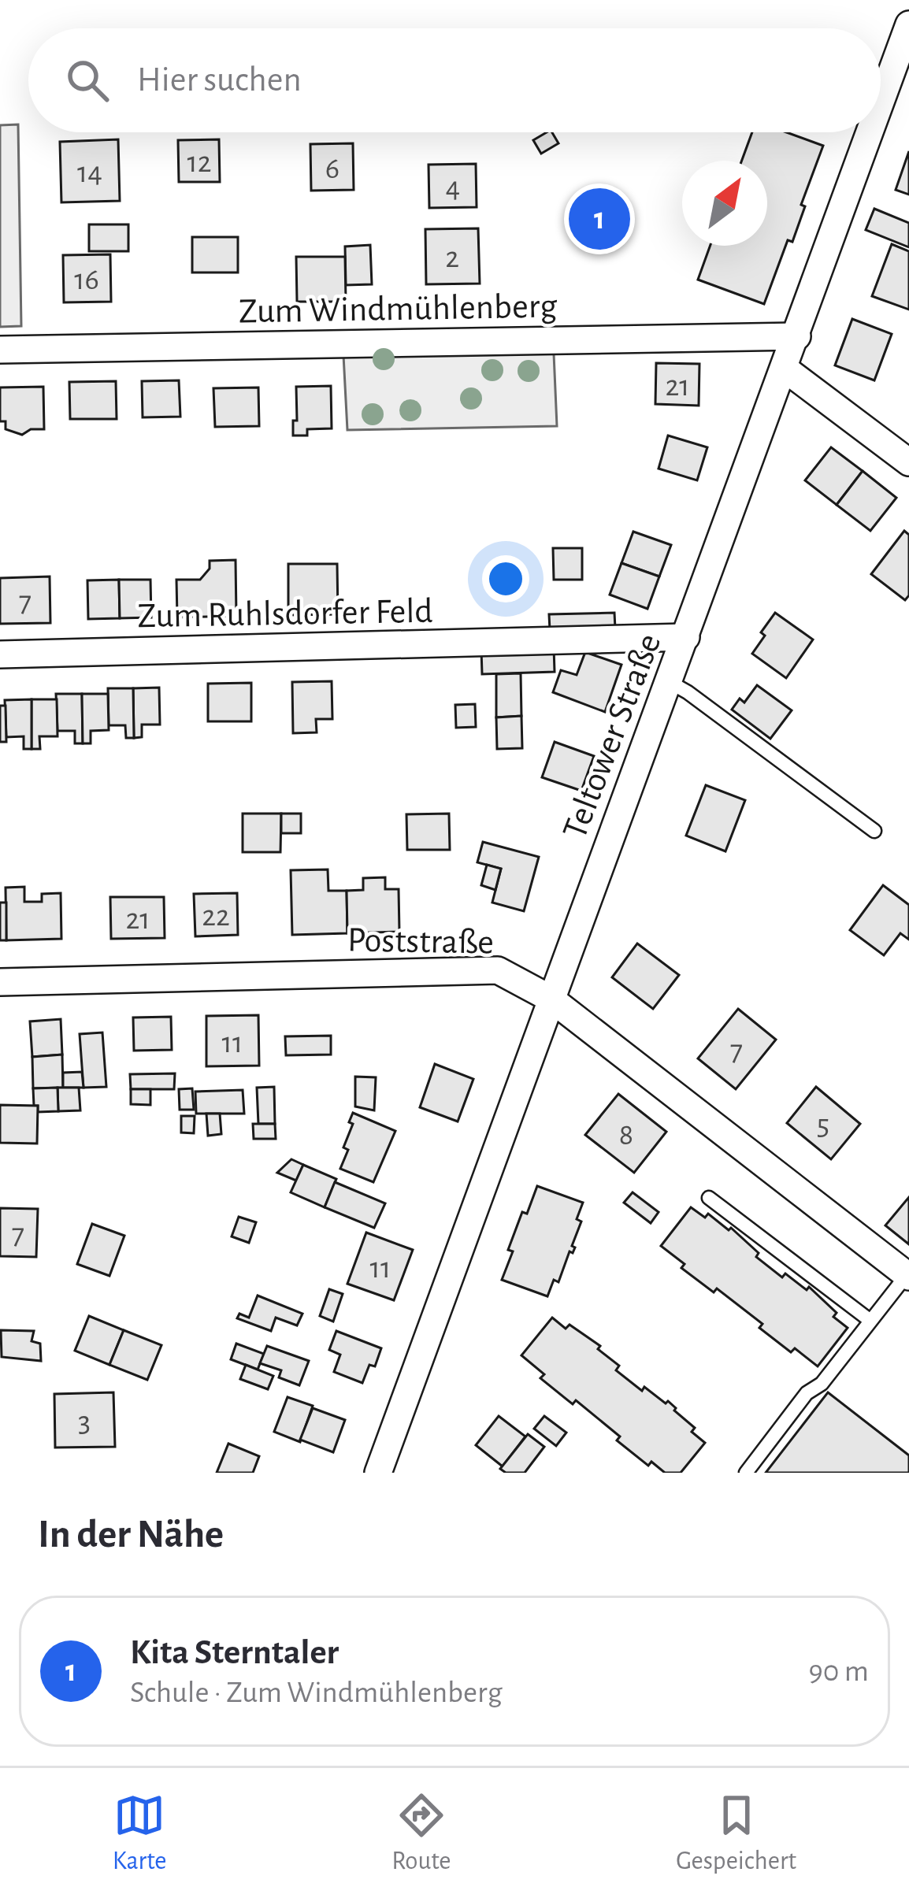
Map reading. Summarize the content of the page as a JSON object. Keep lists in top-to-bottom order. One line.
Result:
{"streets":{"street":["Zum Windmühlenberg","Zum Ruhlsdorfer Feld","Teltower Straße","Poststraße"]},"crossings":[["Zum Windmühlenberg","Teltower Straße"],["Zum Ruhlsdorfer Feld","Teltower Straße"],["Teltower Straße","Poststraße"]],"house_numbers":["12","6","14","4","2","16","21","7","22","21","11","7","5","8","7","11","3"],"north":"top right","page":{"search":"Hier suchen","pins":"1","heading":"In der Nähe","list":[{"mark":"1","name":"Kita Sterntaler","note":"Schule · Zum Windmühlenberg","value":"90 m"}],"nav":["Karte","Route","Gespeichert"]}}
